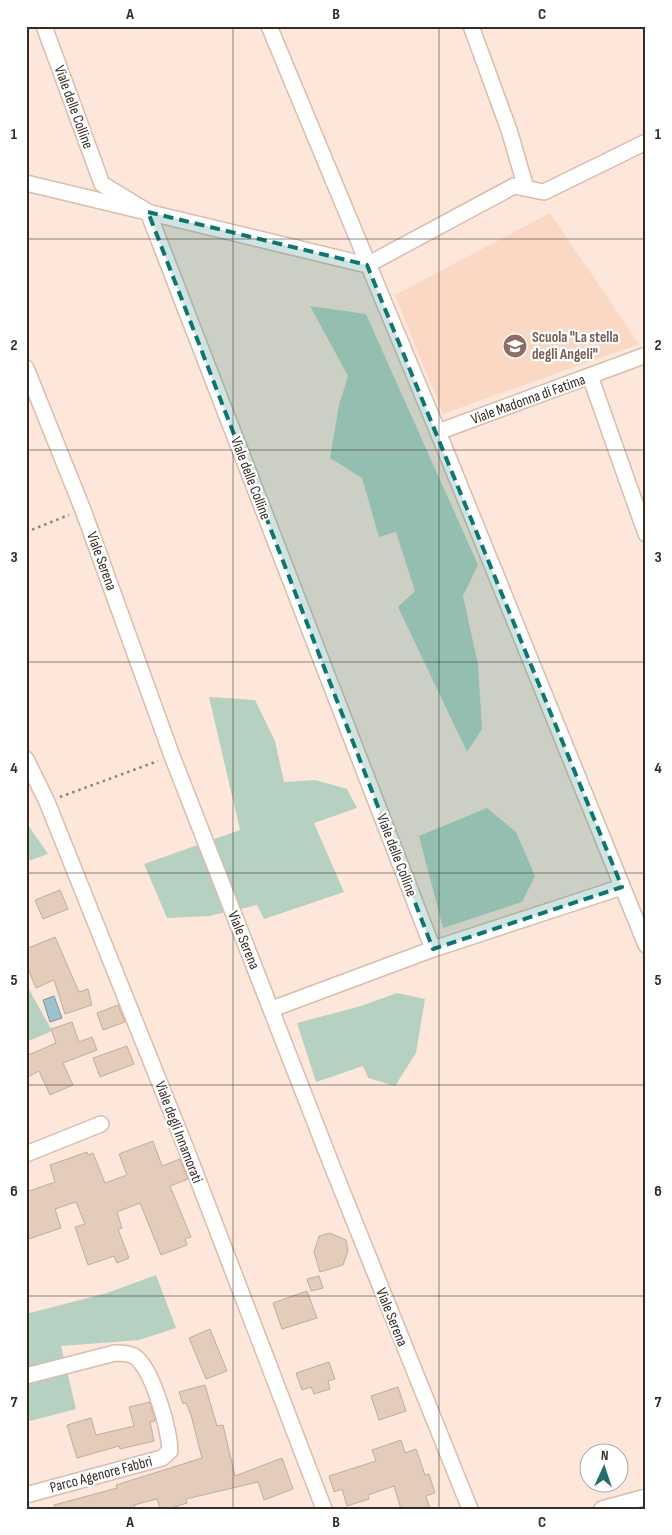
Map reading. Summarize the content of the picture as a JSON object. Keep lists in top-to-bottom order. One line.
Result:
{"streets":{"street":["Viale delle Colline","Viale Madonna di Fatima","Viale Serena","Viale degli Innamorati","Parco Agenore Fabbri"]},"places":{"school or university":["Scuola \"La stella degli Angeli\""]},"north":"top","grid":{"columns":["A","B","C"],"rows":["1","2","3","4","5","6","7"]}}
